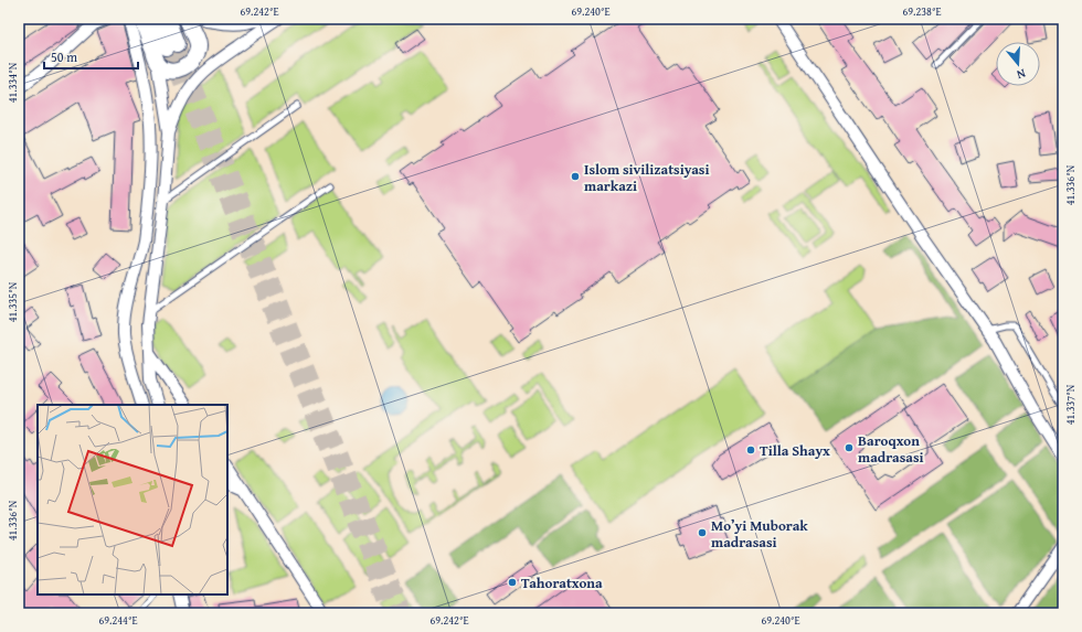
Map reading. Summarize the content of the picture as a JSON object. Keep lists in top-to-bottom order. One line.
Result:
{"places":["Islom sivilizatsiyasi markazi","Baroqxon madrasasi","Tilla Shayx","Mo’yi Muborak madrasasi","Tahoratxona"],"scale_bar":"50 m","north":"bottom","coordinates":["69.242°E","69.240°E","69.238°E","41.334°N","41.336°N","41.335°N","41.337°N","69.244°E"]}
